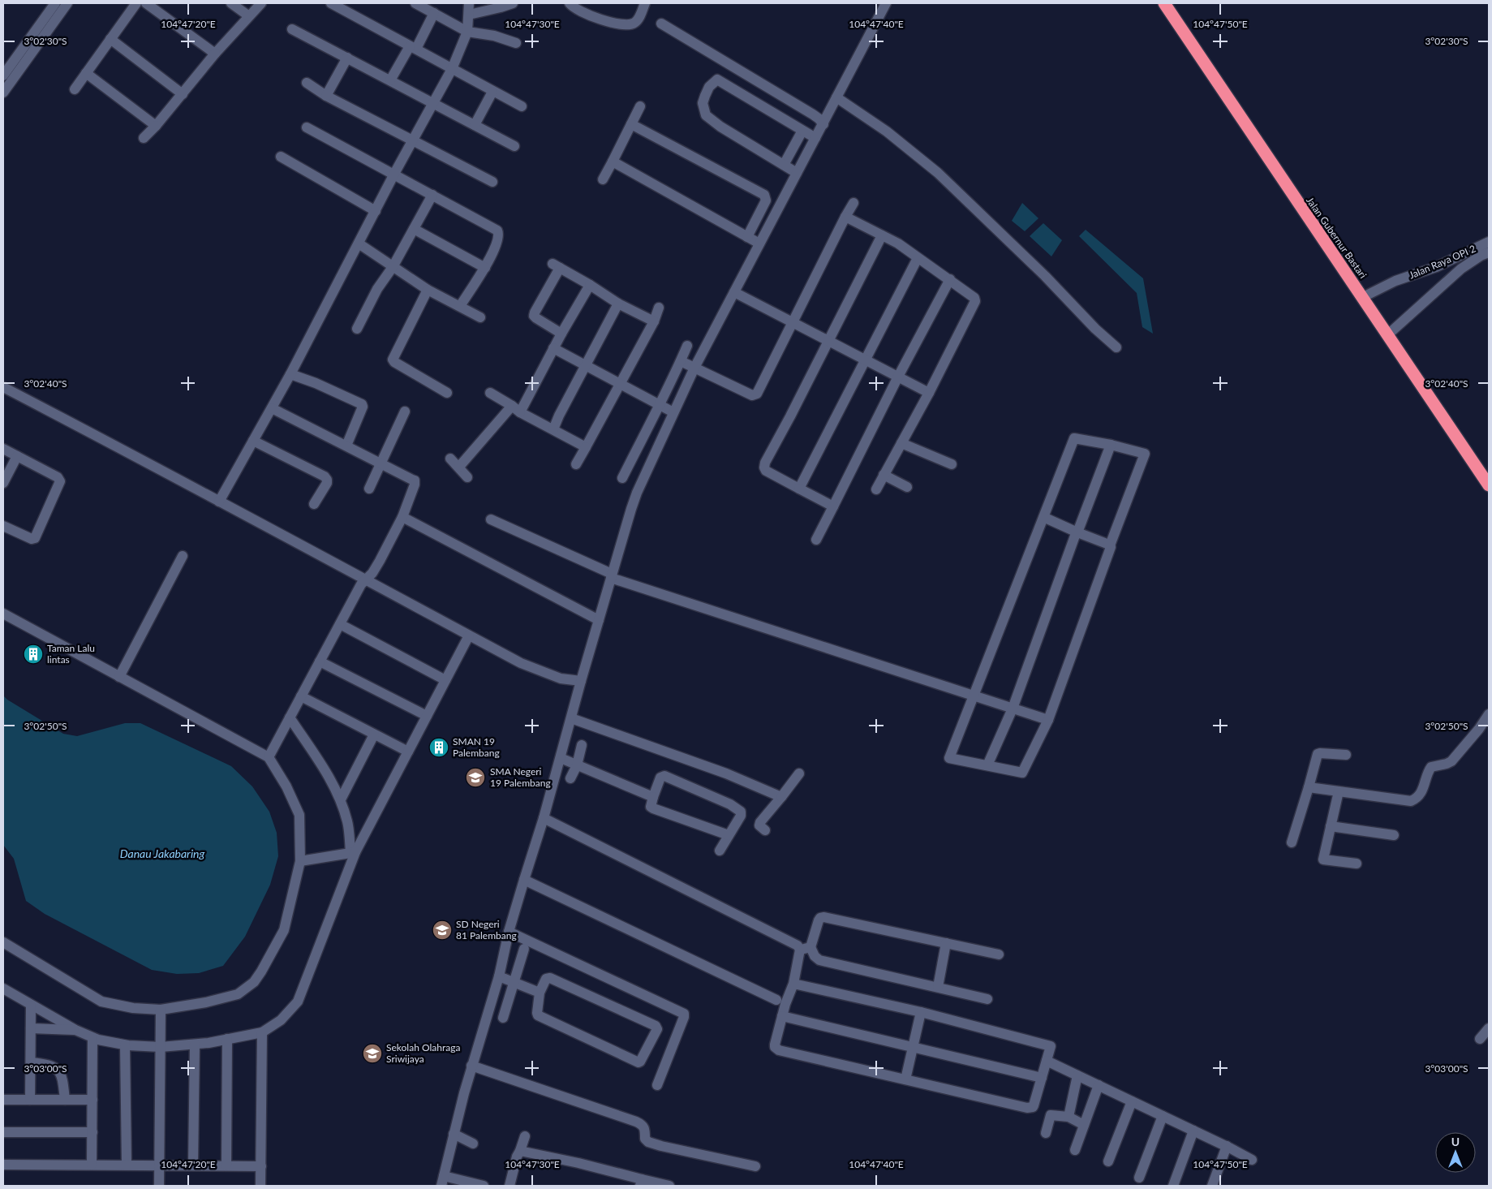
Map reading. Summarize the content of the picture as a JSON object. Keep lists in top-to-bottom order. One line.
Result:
{"streets":{"highway":["Jalan Gubernur Bastari"],"street":["Jalan Raya OPI 2"]},"crossings":[["Jalan Gubernur Bastari","Jalan Raya OPI 2"]],"water":["Danau Jakabaring"],"places":{"building":["Taman Lalu lintas","SMAN 19 Palembang"],"school or university":["SMA Negeri 19 Palembang","SD Negeri 81 Palembang","Sekolah Olahraga Sriwijaya"]},"north":"top","coordinates":["104°47'20\"E","104°47'30\"E","104°47'40\"E","104°47'50\"E","3°02'30\"S","3°02'40\"S","3°02'50\"S","3°03'00\"S"]}
